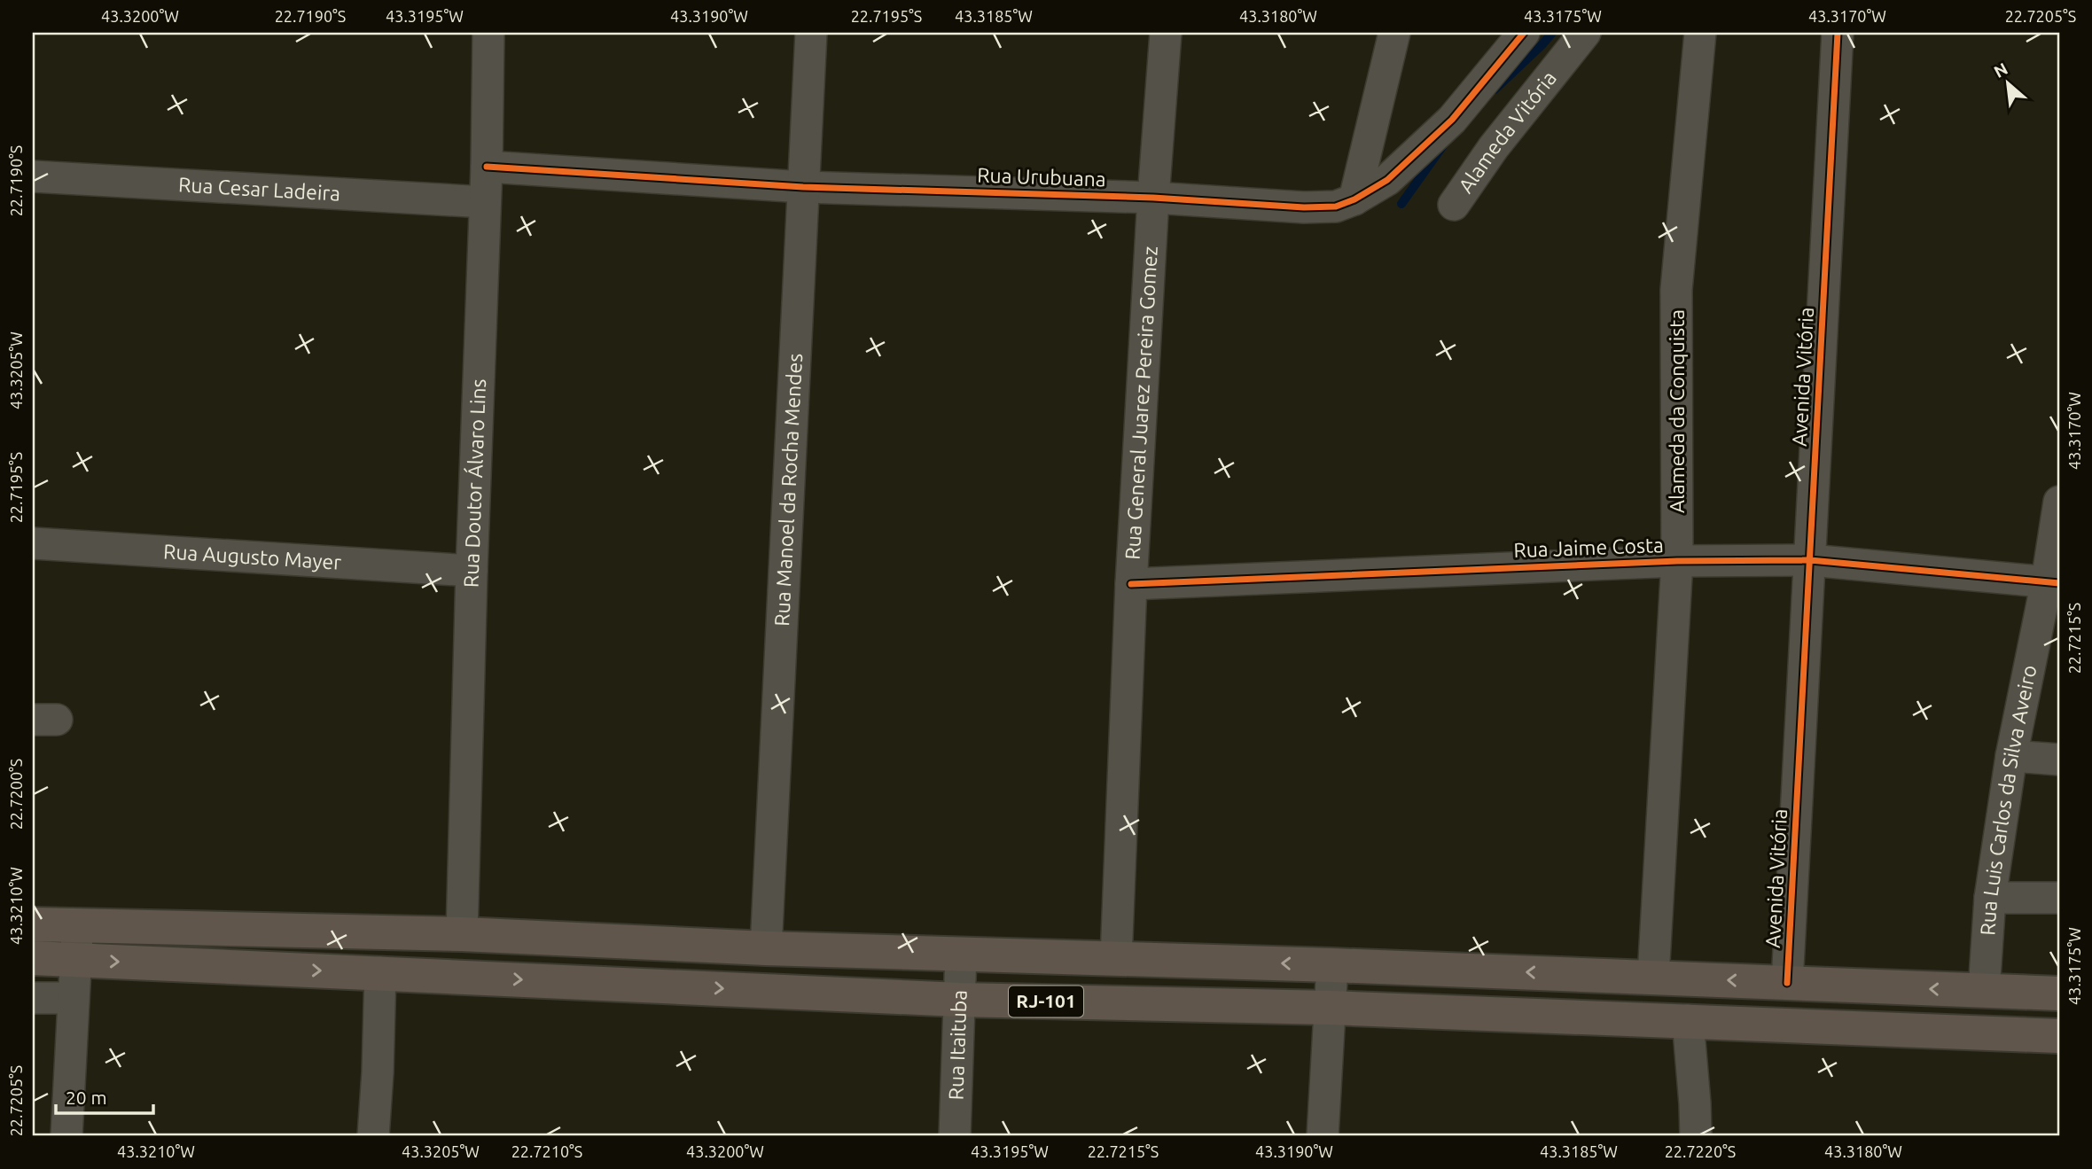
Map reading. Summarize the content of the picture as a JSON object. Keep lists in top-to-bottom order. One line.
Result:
{"streets":{"main road":["RJ-101"],"street":["Alameda Vitória","Rua Urubuana","Rua Cesar Ladeira","Avenida Vitória","Rua General Juarez Pereira Gomez","Alameda da Conquista","Rua Doutor Álvaro Lins","Rua Manoel da Rocha Mendes","Rua Jaime Costa","Rua Augusto Mayer","Rua Luis Carlos da Silva Aveiro","Rua Itaituba"]},"crossings":[["Rua Urubuana","Rua General Juarez Pereira Gomez"],["Rua Urubuana","Rua Doutor Álvaro Lins"],["Rua Urubuana","Rua Manoel da Rocha Mendes"],["Rua Cesar Ladeira","Rua Doutor Álvaro Lins"],["Avenida Vitória","Rua Jaime Costa"],["Avenida Vitória","RJ-101"],["Rua General Juarez Pereira Gomez","Rua Jaime Costa"],["Rua General Juarez Pereira Gomez","RJ-101"],["Alameda da Conquista","Rua Jaime Costa"],["Alameda da Conquista","RJ-101"],["Rua Doutor Álvaro Lins","Rua Augusto Mayer"],["Rua Doutor Álvaro Lins","RJ-101"],["Rua Manoel da Rocha Mendes","RJ-101"],["Rua Jaime Costa","Rua Luis Carlos da Silva Aveiro"],["Rua Luis Carlos da Silva Aveiro","RJ-101"],["RJ-101","Rua Itaituba"]],"scale_bar":"20 m","north":"top left","coordinates":["43.3200°W","22.7190°S","43.3195°W","43.3190°W","22.7195°S","43.3185°W","43.3180°W","43.3175°W","43.3170°W","22.7205°S","43.3205°W","22.7215°S","22.7200°S","43.3210°W","22.7210°S","22.7220°S"]}
